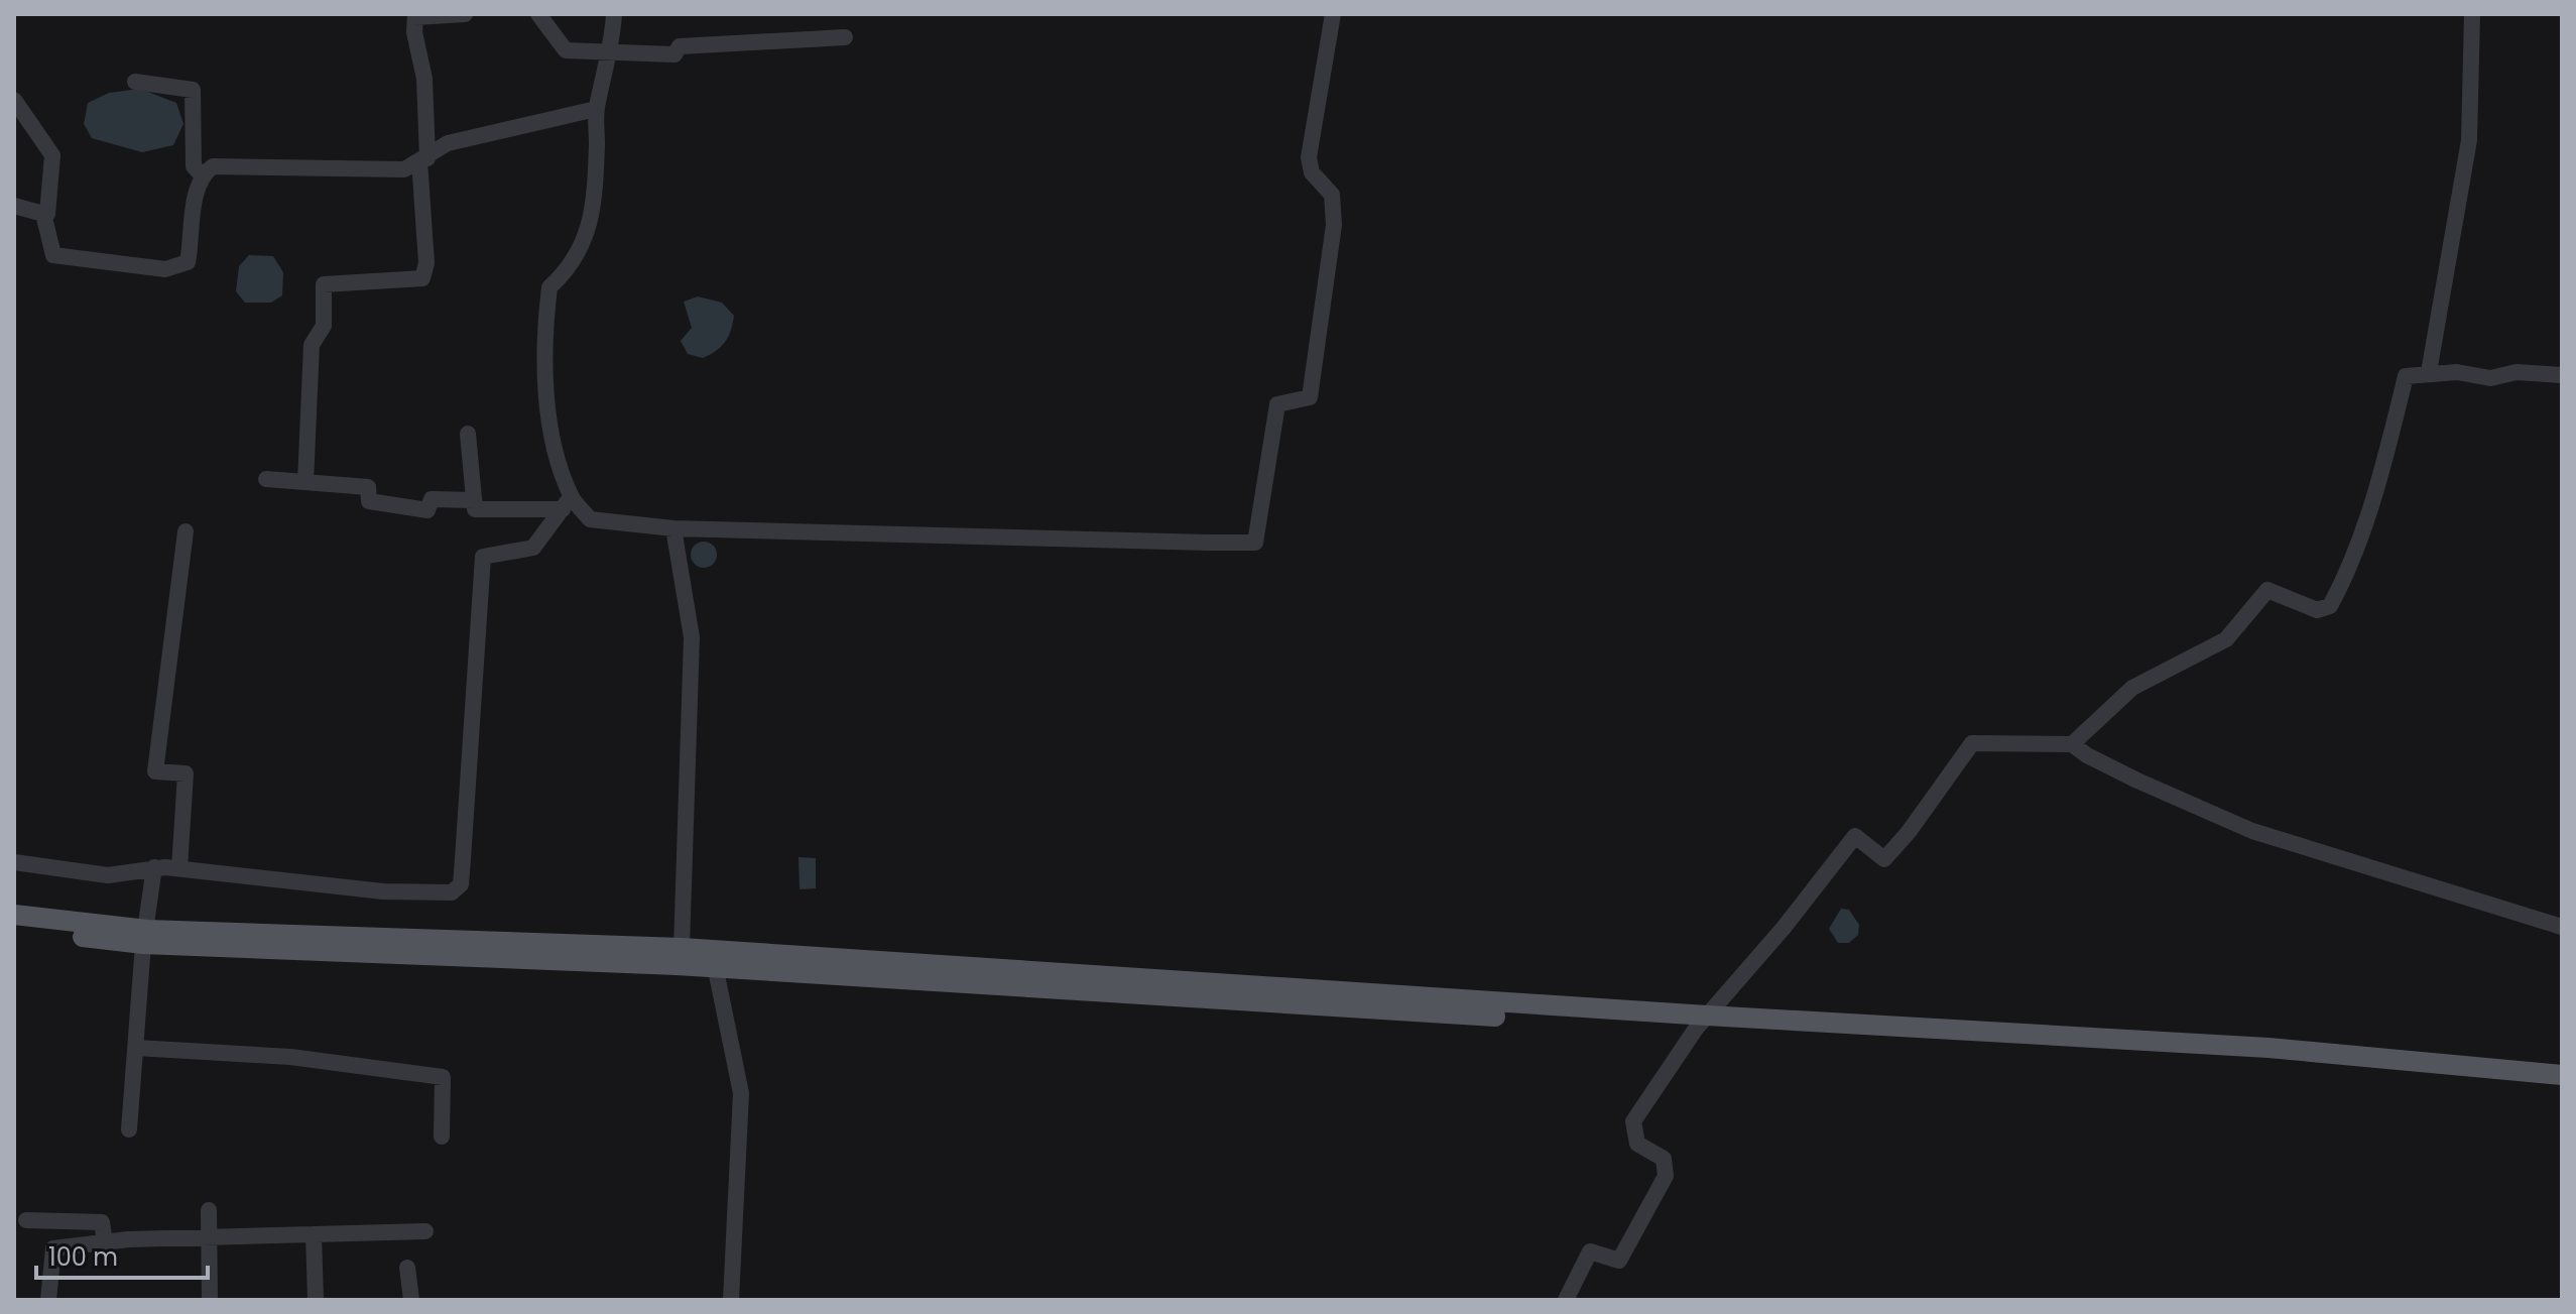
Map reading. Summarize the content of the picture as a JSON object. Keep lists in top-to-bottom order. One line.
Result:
{"scale_bar":"100 m"}
